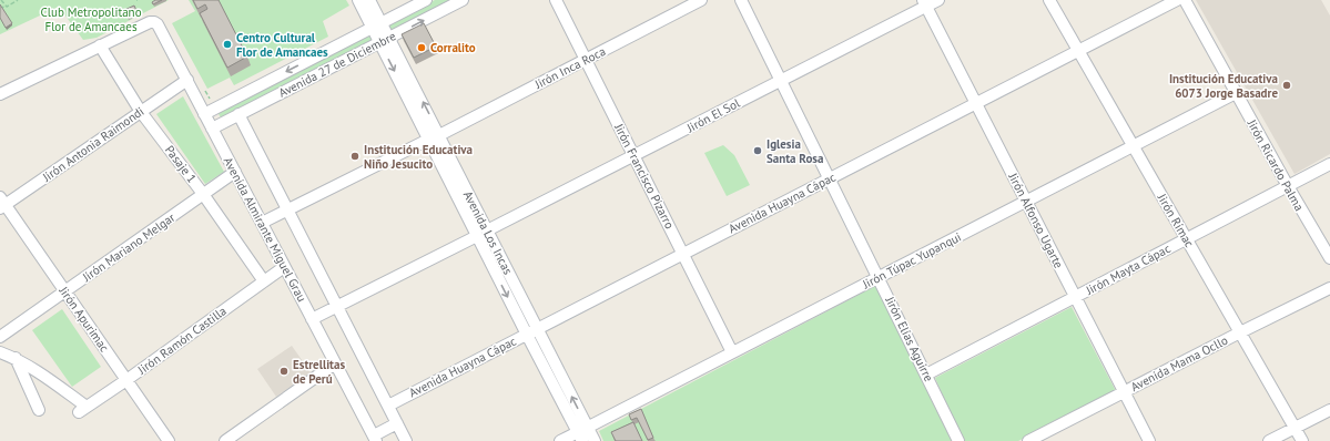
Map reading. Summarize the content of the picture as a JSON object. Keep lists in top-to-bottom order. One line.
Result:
{"streets":{"street":["Avenida 27 de Diciembre","Jirón Inca Roca","Jirón El Sol","Jirón Antonia Raimondi","Pasaje 1","Jirón Ricardo Palma","Jirón Francisco Pizarro","Avenida Huayna Cápac","Jirón Alfonso Ugarte","Jirón Rímac","Avenida Almirante Miguel Grau","Avenida Los Incas","Jirón Mariano Melgar","Jirón Túpac Yupanqui","Jirón Mayta Cápac","Jirón Apurimac","Jirón Elías Aguirre","Jirón Ramón Castilla","Avenida Mama Ocllo"]},"crossings":[["Avenida 27 de Diciembre","Avenida Almirante Miguel Grau"],["Avenida 27 de Diciembre","Avenida Los Incas"],["Jirón Inca Roca","Jirón Francisco Pizarro"],["Jirón Inca Roca","Avenida Los Incas"],["Jirón El Sol","Jirón Francisco Pizarro"],["Jirón El Sol","Jirón Alfonso Ugarte"],["Jirón El Sol","Avenida Almirante Miguel Grau"],["Jirón El Sol","Avenida Los Incas"],["Jirón El Sol","Jirón Elías Aguirre"],["Jirón Antonia Raimondi","Pasaje 1"],["Jirón Antonia Raimondi","Avenida Almirante Miguel Grau"],["Jirón Antonia Raimondi","Jirón Apurimac"],["Pasaje 1","Avenida Almirante Miguel Grau"],["Pasaje 1","Jirón Mariano Melgar"],["Pasaje 1","Jirón Ramón Castilla"],["Jirón Ricardo Palma","Jirón Túpac Yupanqui"],["Jirón Ricardo Palma","Jirón Mayta Cápac"],["Jirón Francisco Pizarro","Avenida Huayna Cápac"],["Jirón Francisco Pizarro","Jirón Túpac Yupanqui"],["Avenida Huayna Cápac","Jirón Alfonso Ugarte"],["Avenida Huayna Cápac","Jirón Rímac"],["Avenida Huayna Cápac","Avenida Los Incas"],["Avenida Huayna Cápac","Jirón Elías Aguirre"],["Jirón Alfonso Ugarte","Jirón Túpac Yupanqui"],["Jirón Alfonso Ugarte","Jirón Mayta Cápac"],["Jirón Alfonso Ugarte","Avenida Mama Ocllo"],["Jirón Rímac","Jirón Túpac Yupanqui"],["Jirón Rímac","Jirón Mayta Cápac"],["Jirón Rímac","Avenida Mama Ocllo"],["Avenida Almirante Miguel Grau","Jirón Mariano Melgar"],["Avenida Almirante Miguel Grau","Jirón Ramón Castilla"],["Avenida Los Incas","Jirón Túpac Yupanqui"],["Jirón Mariano Melgar","Jirón Apurimac"],["Jirón Túpac Yupanqui","Jirón Elías Aguirre"],["Jirón Mayta Cápac","Jirón Elías Aguirre"],["Jirón Apurimac","Jirón Ramón Castilla"]],"parks":["Club Metropolitano Flor de Amancaes"],"places":["Centro Cultural Flor de Amancaes","Corralito","Institución Educativa 6073 Jorge Basadre","Iglesia Santa Rosa","Institución Educativa Niño Jesucito","Estrellitas de Perú"]}
